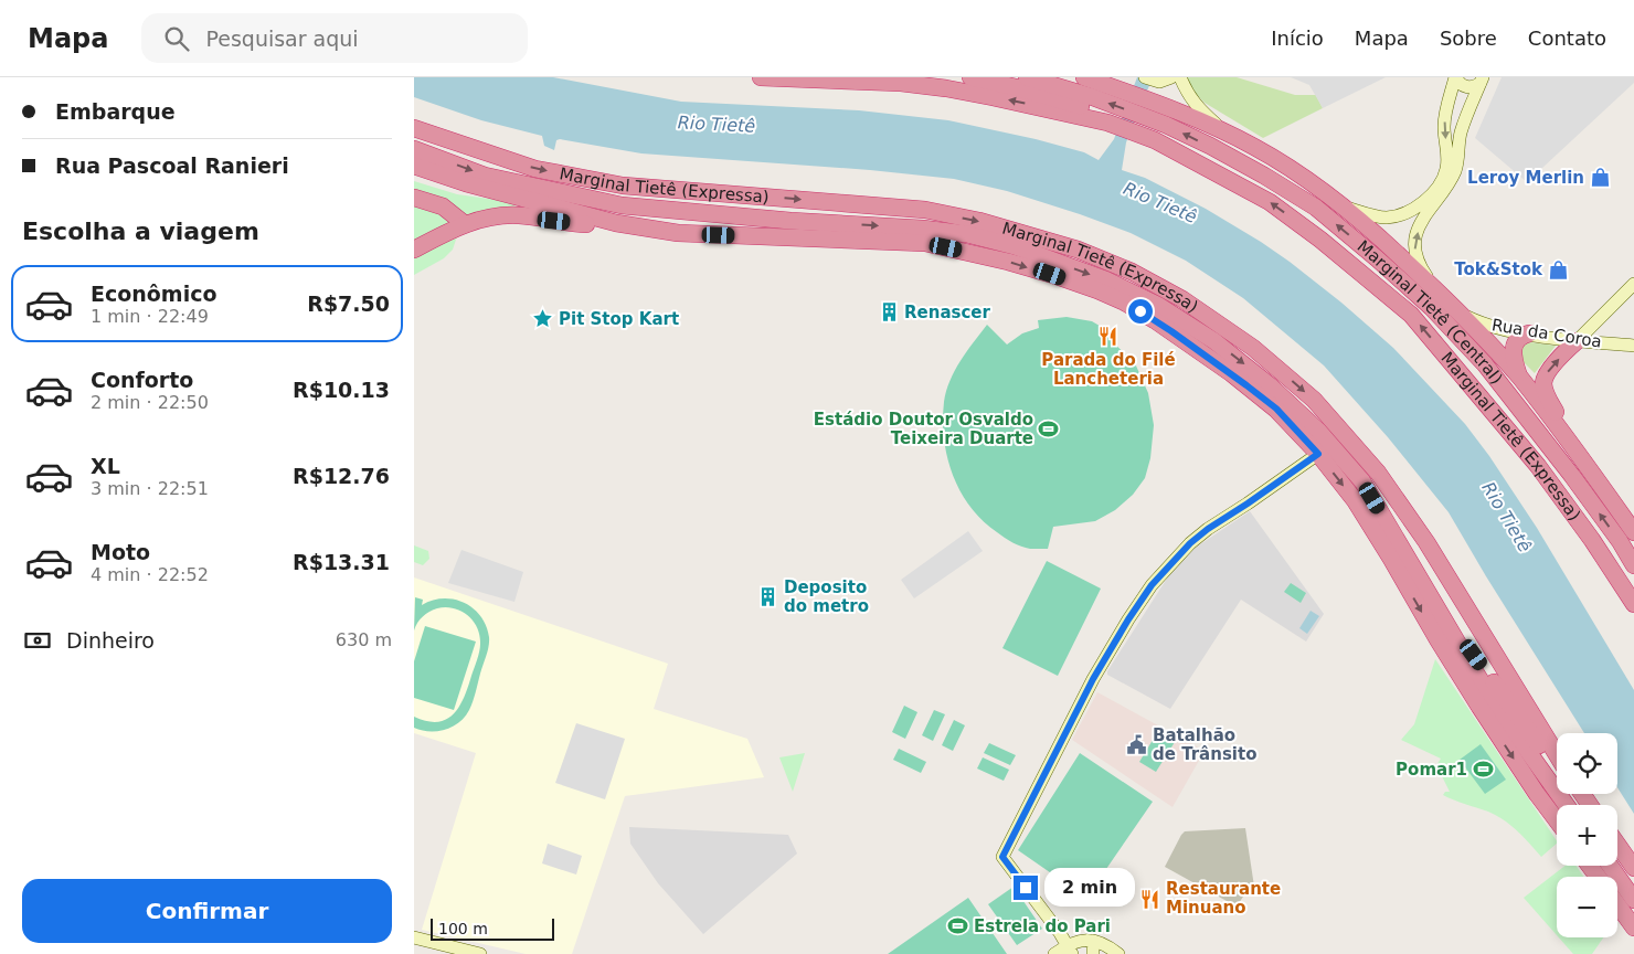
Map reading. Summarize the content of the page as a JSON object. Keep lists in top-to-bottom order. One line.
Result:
{"streets":{"highway":["Marginal Tietê (Expressa)","Marginal Tietê (Central)"],"street":["Rua da Coroa"]},"water":["Rio Tietê"],"places":{"shop":["Leroy Merlin","Tok&Stok"],"building":["Renascer","Deposito do metro"],"place":["Pit Stop Kart"],"restaurant":["Parada do Filé Lancheteria","Restaurante Minuano"],"sports":["Estádio Doutor Osvaldo Teixeira Duarte","Pomar1","Estrela do Pari"],"public building":["Batalhão de Trânsito"]},"scale_bar":"100 m","page":{"header":"Mapa","search":"Pesquisar aqui","nav":["Início","Mapa","Sobre","Contato"],"banner":["Embarque","Rua Pascoal Ranieri"],"heading":"Escolha a viagem","list":[{"name":"Econômico","note":"1 min · 22:49","value":"R$7.50"},{"name":"Conforto","note":"2 min · 22:50","value":"R$10.13"},{"name":"XL","note":"3 min · 22:51","value":"R$12.76"},{"name":"Moto","note":"4 min · 22:52","value":"R$13.31"}],"pay":["Dinheiro","630 m"],"map_buttons":["+","−"],"buttons":"Confirmar","bubble":"2 min","scale":"100 m"}}
